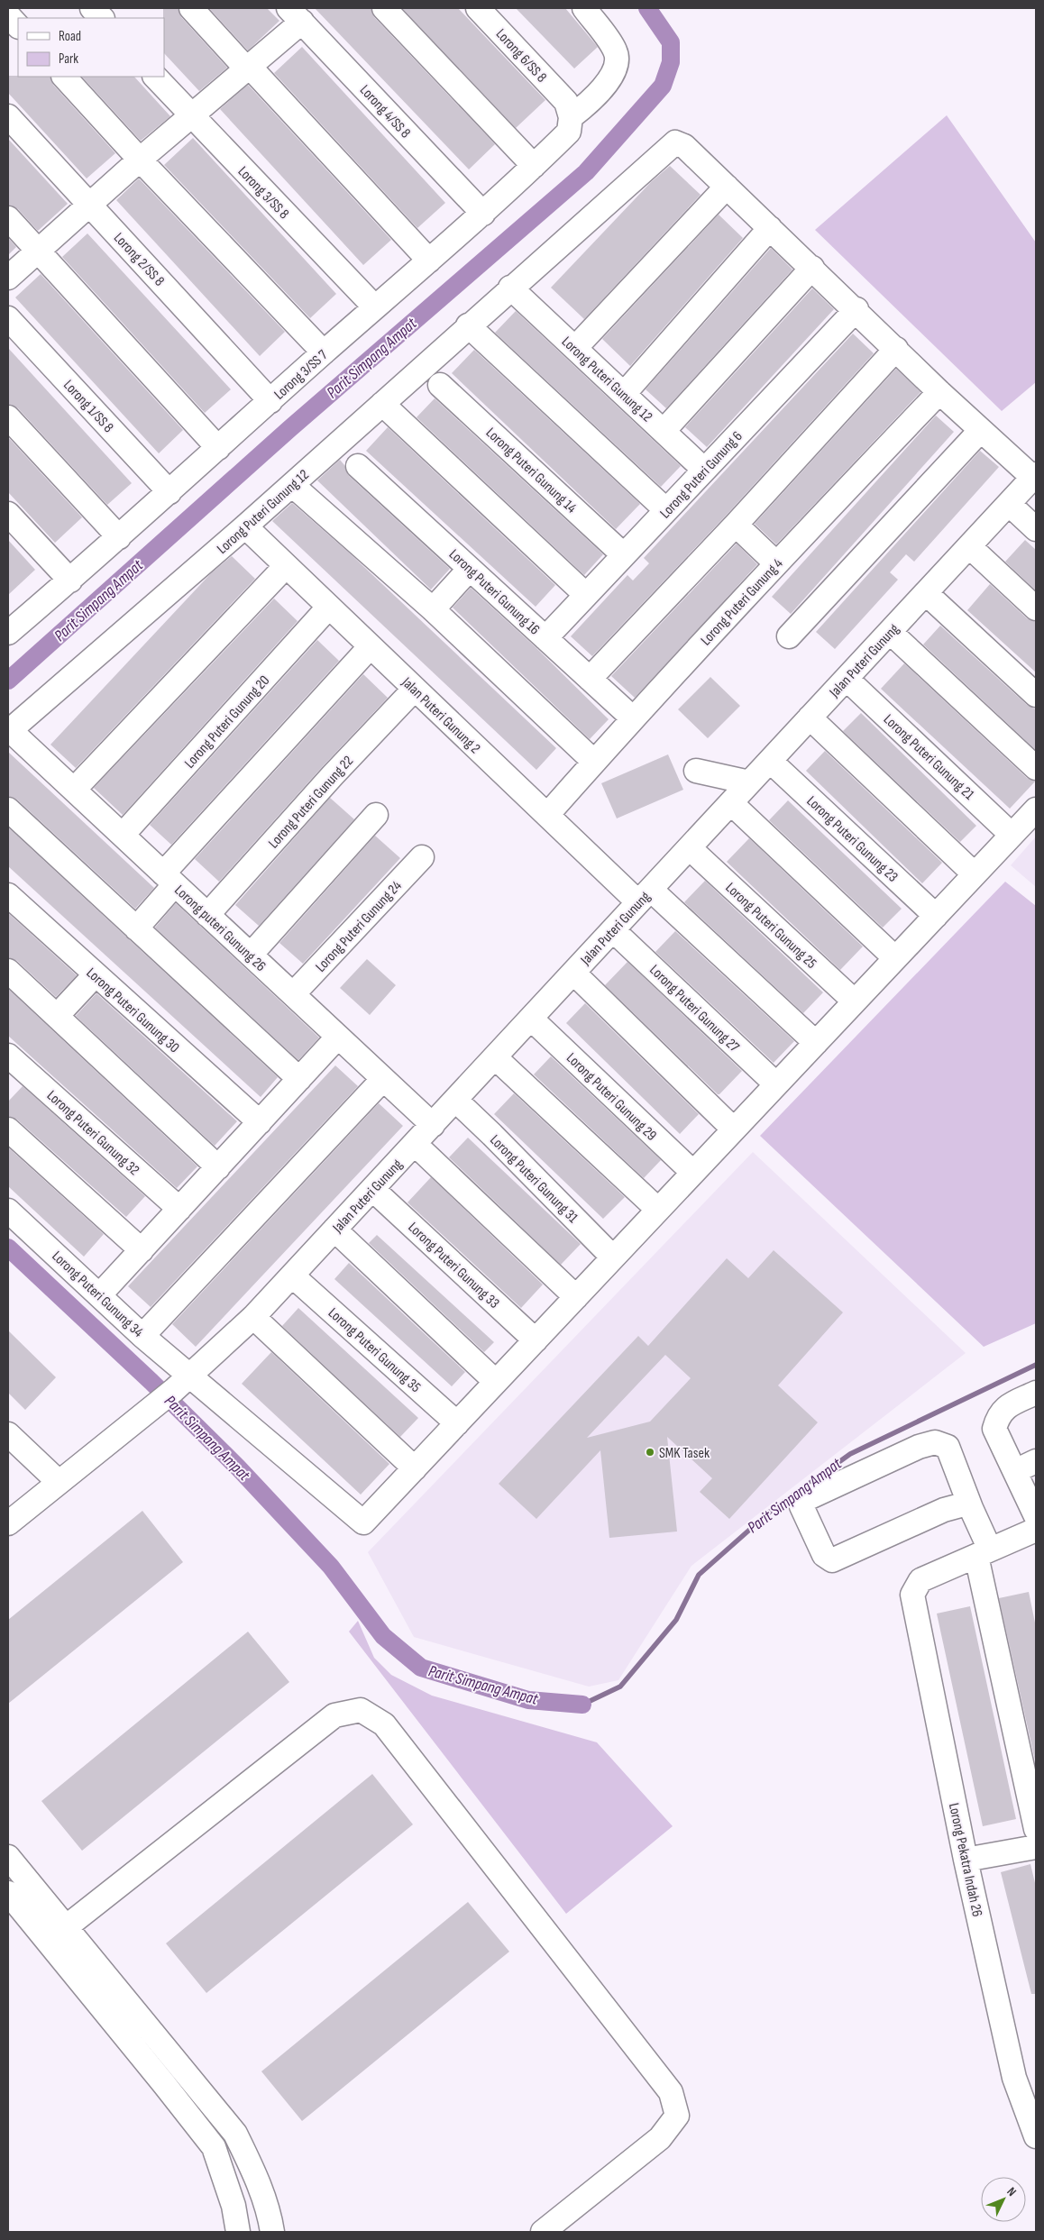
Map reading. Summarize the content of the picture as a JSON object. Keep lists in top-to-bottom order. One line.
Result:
{"streets":{"street":["Lorong 6/SS 8","Lorong 4/SS 8","Lorong 3/SS 8","Lorong 2/SS 8","Lorong 3/SS 7","Lorong Puteri Gunung 12","Lorong 1/SS 8","Lorong Puteri Gunung 14","Lorong Puteri Gunung 6","Lorong Puteri Gunung 16","Lorong Puteri Gunung 4","Jalan Puteri Gunung","Jalan Puteri Gunung 2","Lorong Puteri Gunung 20","Lorong Puteri Gunung 21","Lorong Puteri Gunung 22","Lorong Puteri Gunung 23","Lorong Puteri Gunung 25","Lorong Puteri Gunung 24","Lorong puteri Gunung 26","Lorong Puteri Gunung 27","Lorong Puteri Gunung 30","Lorong Puteri Gunung 29","Lorong Puteri Gunung 32","Lorong Puteri Gunung 31","Lorong Puteri Gunung 33","Lorong Puteri Gunung 34","Lorong Puteri Gunung 35","Lorong Pekatra Indah 26"]},"crossings":[["Lorong 6/SS 8","Lorong 3/SS 7"],["Lorong 4/SS 8","Lorong 3/SS 7"],["Lorong 3/SS 8","Lorong 3/SS 7"],["Lorong 2/SS 8","Lorong 3/SS 7"],["Lorong 3/SS 7","Lorong 1/SS 8"],["Lorong Puteri Gunung 12","Lorong Puteri Gunung 6"],["Lorong Puteri Gunung 12","Jalan Puteri Gunung 2"],["Lorong Puteri Gunung 12","Lorong puteri Gunung 26"],["Lorong Puteri Gunung 14","Lorong Puteri Gunung 6"],["Lorong Puteri Gunung 6","Lorong Puteri Gunung 16"],["Lorong Puteri Gunung 16","Lorong Puteri Gunung 4"],["Lorong Puteri Gunung 4","Jalan Puteri Gunung 2"],["Jalan Puteri Gunung","Jalan Puteri Gunung 2"],["Jalan Puteri Gunung","Lorong Puteri Gunung 21"],["Jalan Puteri Gunung","Lorong Puteri Gunung 23"],["Jalan Puteri Gunung","Lorong Puteri Gunung 25"],["Jalan Puteri Gunung","Lorong puteri Gunung 26"],["Jalan Puteri Gunung","Lorong Puteri Gunung 27"],["Jalan Puteri Gunung","Lorong Puteri Gunung 29"],["Jalan Puteri Gunung","Lorong Puteri Gunung 31"],["Jalan Puteri Gunung","Lorong Puteri Gunung 33"],["Jalan Puteri Gunung","Lorong Puteri Gunung 34"],["Jalan Puteri Gunung","Lorong Puteri Gunung 35"],["Jalan Puteri Gunung 2","Lorong Puteri Gunung 20"],["Jalan Puteri Gunung 2","Lorong Puteri Gunung 22"],["Lorong Puteri Gunung 20","Lorong puteri Gunung 26"],["Lorong Puteri Gunung 22","Lorong puteri Gunung 26"],["Lorong Puteri Gunung 24","Lorong puteri Gunung 26"]],"water":["Parit Simpang Ampat"],"places":["SMK Tasek"],"legend":["Road","Park"],"north":"top right"}
